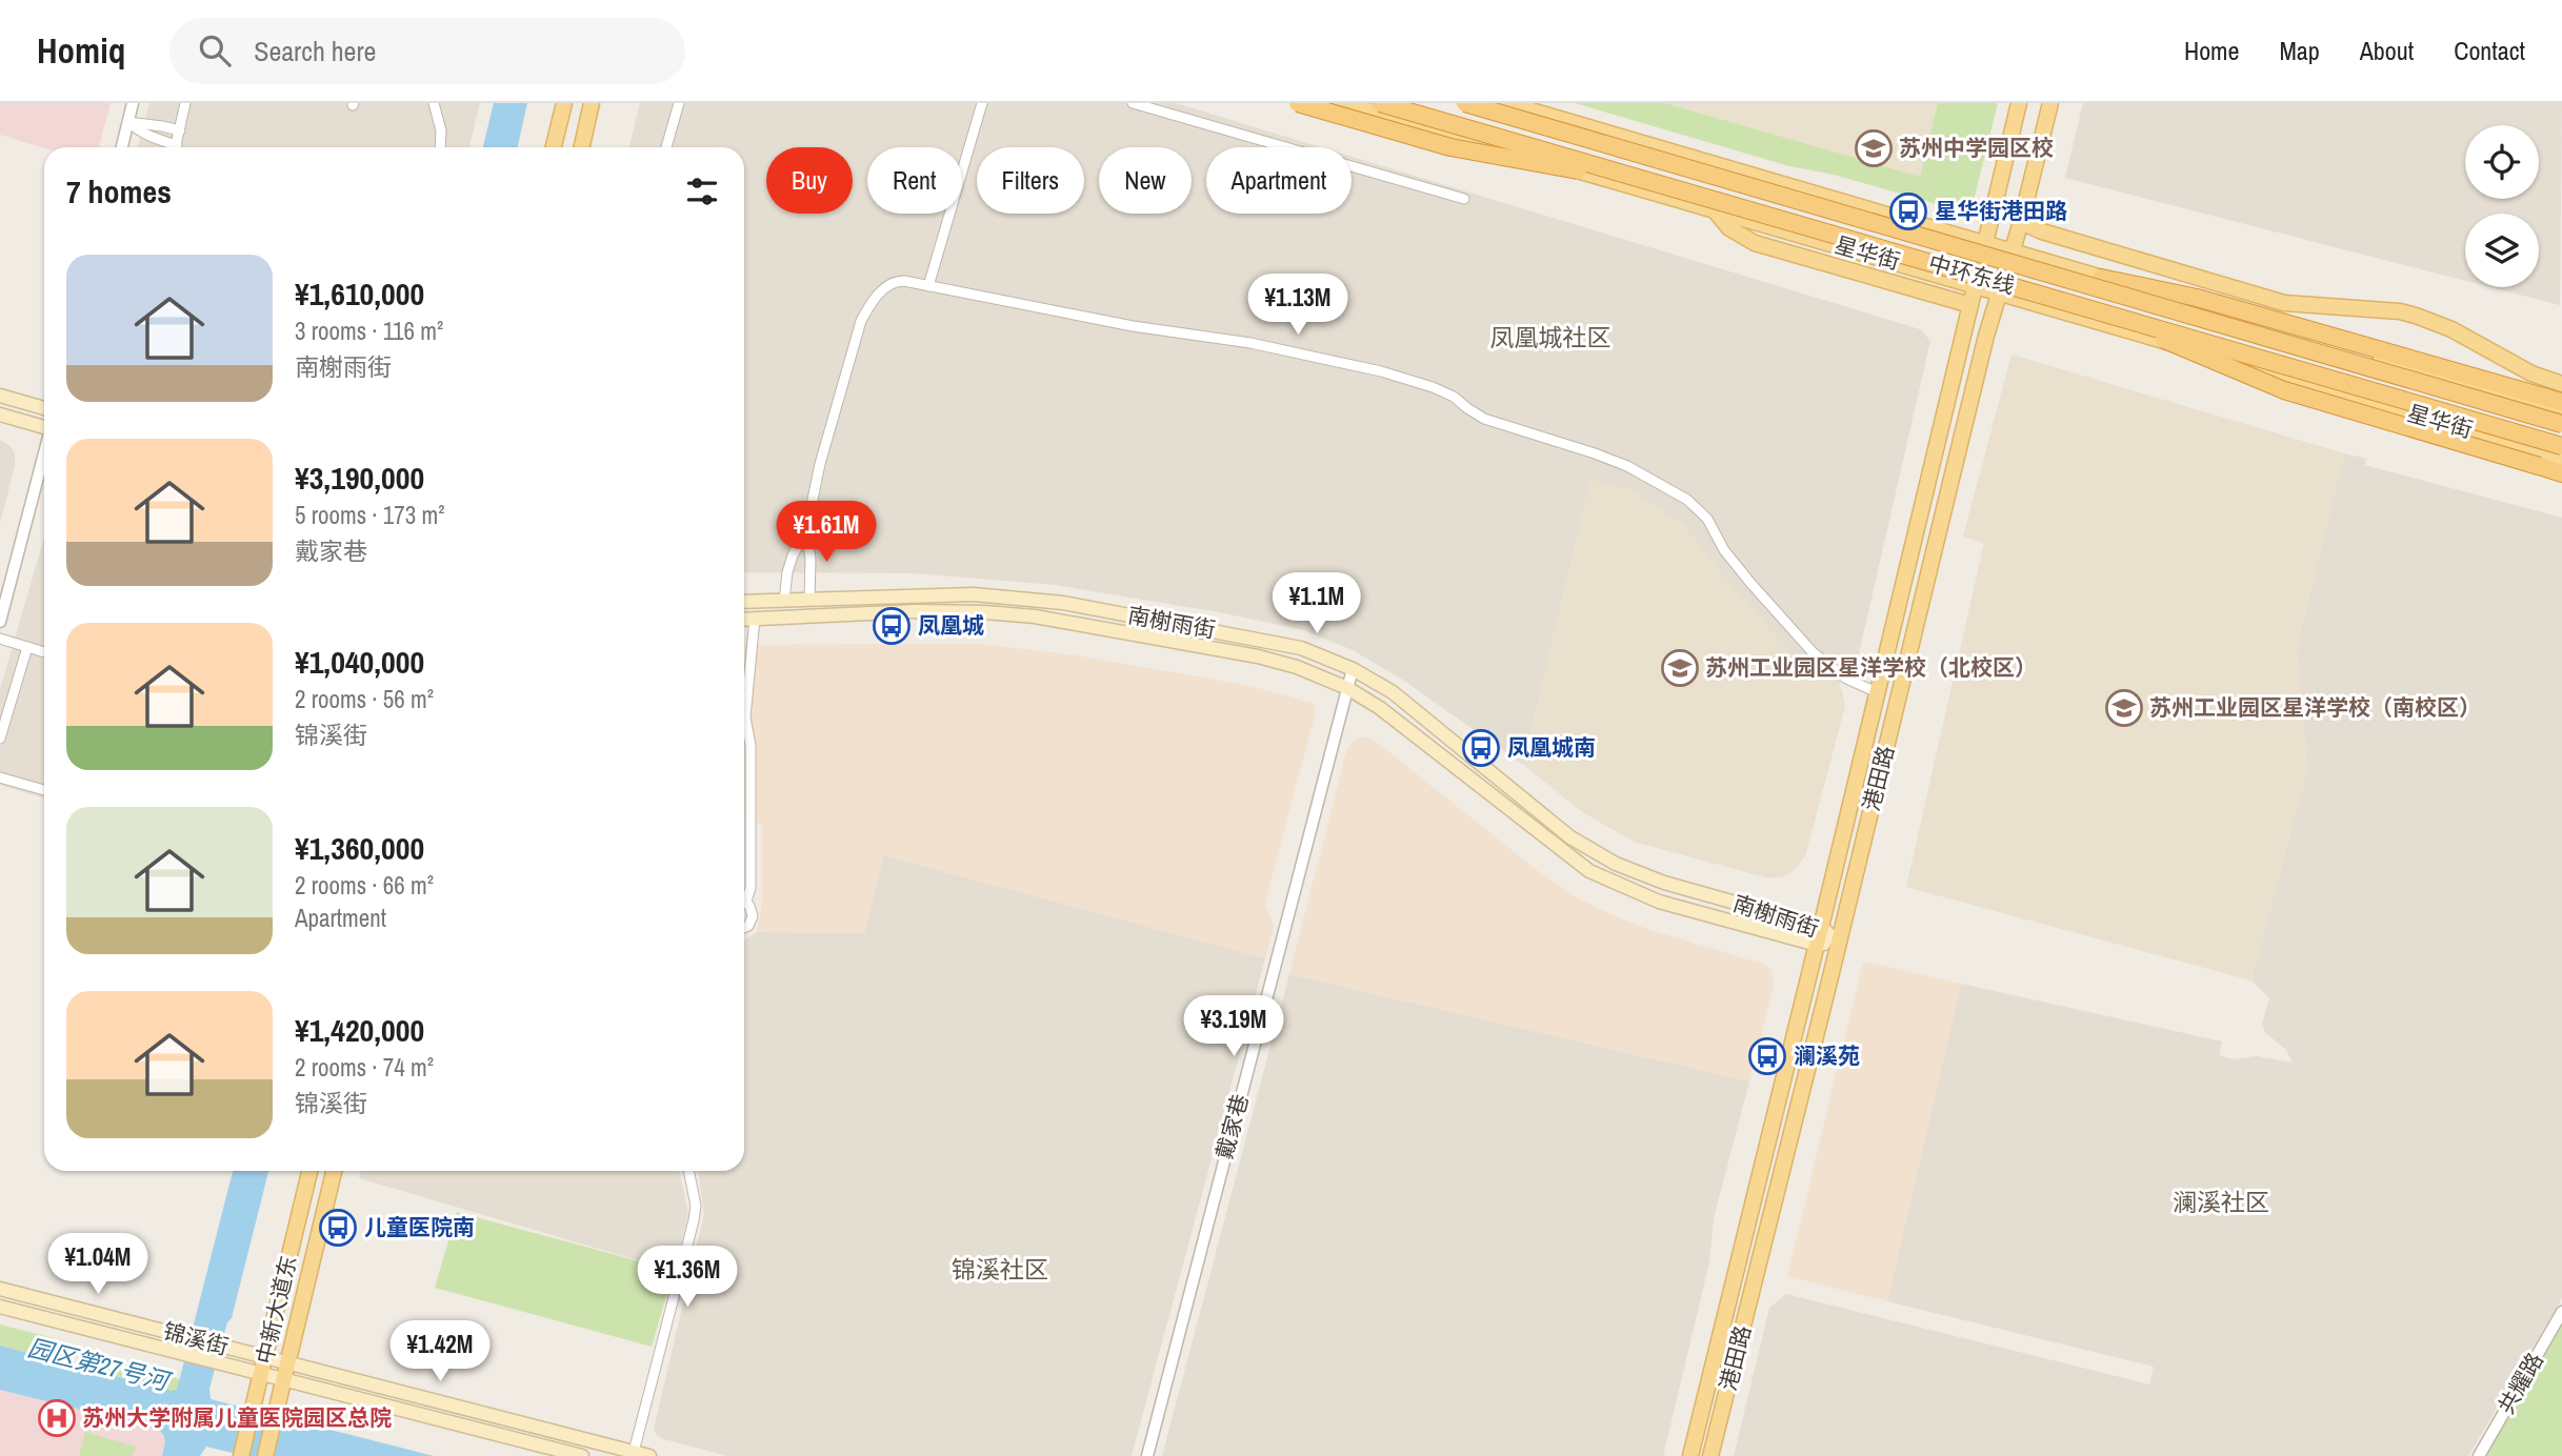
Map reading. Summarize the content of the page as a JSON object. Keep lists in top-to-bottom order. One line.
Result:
{"streets":{"highway":["中环东线"],"main road":["星华街","南榭雨街","港田路","中新大道东","锦溪街"],"street":["戴家巷","共耀路"]},"crossings":[["星华街","港田路"],["南榭雨街","港田路"],["南榭雨街","戴家巷"],["中新大道东","锦溪街"]],"districts":["凤凰城社区","澜溪社区","锦溪社区"],"water":["园区第27号河"],"places":{"school or university":["苏州中学园区校","苏州工业园区星洋学校（北校区）","苏州工业园区星洋学校（南校区）"],"bus stop":["星华街港田路","凤凰城","凤凰城南","澜溪苑","儿童医院南"],"hospital":["苏州大学附属儿童医院园区总院"]},"page":{"header":"Homiq","search":"Search here","nav":["Home","Map","About","Contact"],"chip":["Buy","Rent","Filters","New","Apartment"],"heading":"7 homes","list":[{"name":"¥1,610,000","note":"3 rooms · 116 m² · 南榭雨街"},{"name":"¥3,190,000","note":"5 rooms · 173 m² · 戴家巷"},{"name":"¥1,040,000","note":"2 rooms · 56 m² · 锦溪街"},{"name":"¥1,360,000","note":"2 rooms · 66 m² · Apartment"},{"name":"¥1,420,000","note":"2 rooms · 74 m² · 锦溪街"}],"price":["¥1.13M","¥1.61M","¥1.1M","¥3.19M","¥1.04M","¥1.36M","¥1.42M"]}}
